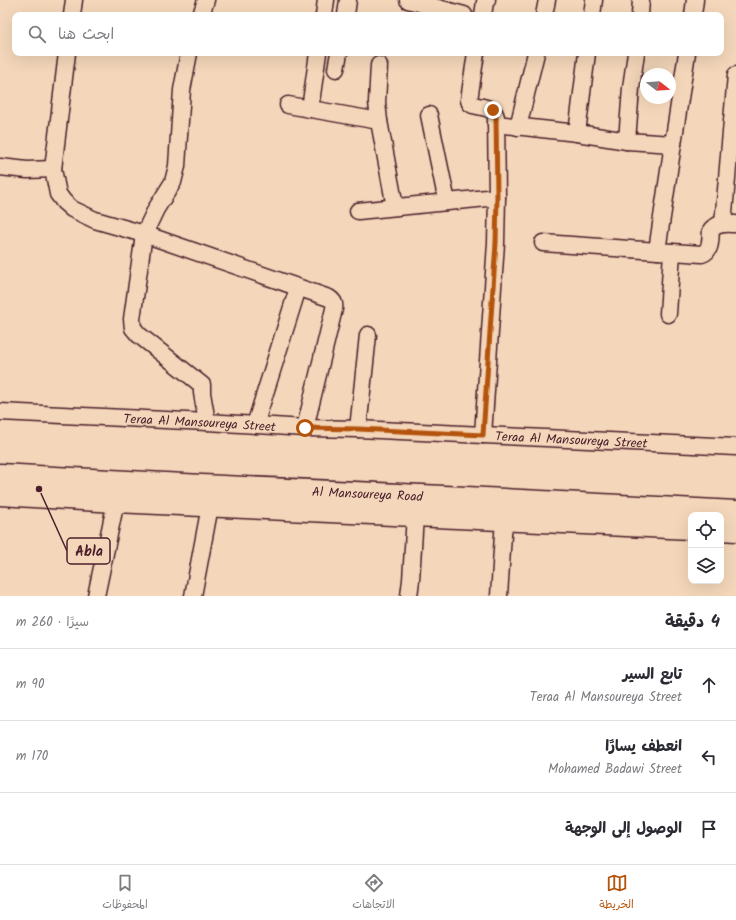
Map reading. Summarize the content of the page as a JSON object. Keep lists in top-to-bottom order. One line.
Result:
{"streets":{"main road":["Al Mansoureya Road"],"street":["Teraa Al Mansoureya Street"]},"places":["Abla"],"north":"right","page":{"search":"ابحث هنا","heading":["4 دقيقة","سيرًا · 260 m"],"list":[["تابع السير","Teraa Al Mansoureya Street","90 m"],["انعطف يسارًا","Mohamed Badawi Street","170 m"],"الوصول إلى الوجهة"],"nav":["الخريطة","الاتجاهات","المحفوظات"]}}
